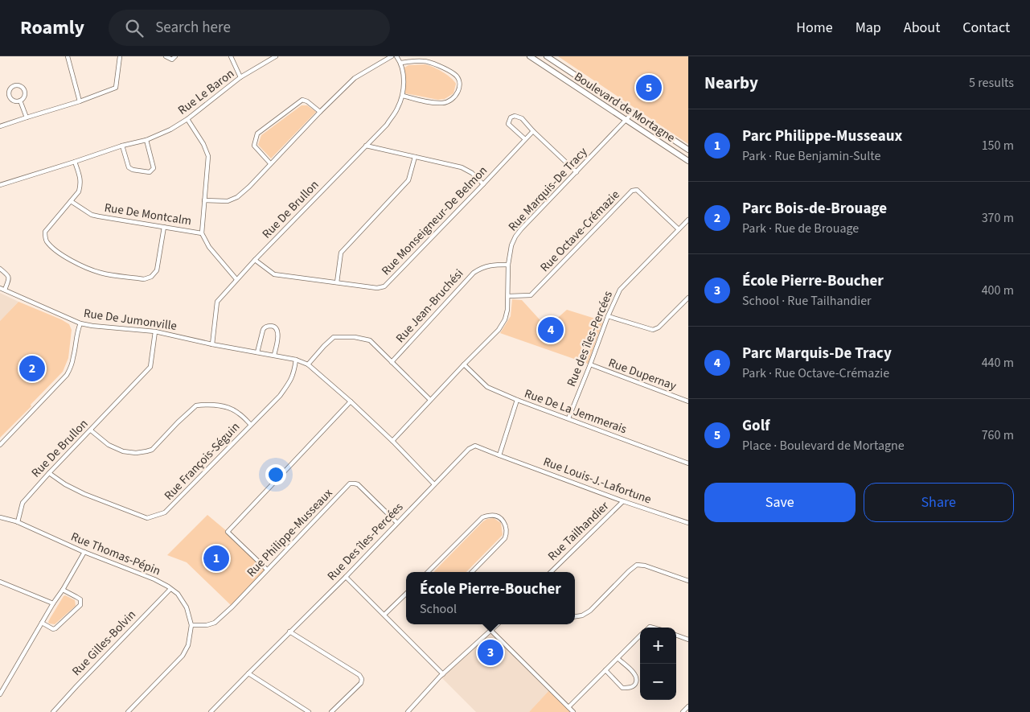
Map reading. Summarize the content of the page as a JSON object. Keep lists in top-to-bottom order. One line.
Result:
{"streets":{"main road":["Boulevard de Mortagne"],"street":["Rue Le Baron","Rue Marquis-De Tracy","Rue De Brullon","Rue De Montcalm","Rue Monseigneur-De Belmon","Rue Octave-Crémazie","Rue Jean-Bruchési","Rue De Jumonville","Rue des îles-Percées","Rue Dupernay","Rue De La Jemmerais","Rue François-Séguin","Rue Louis-J.-Lafortune","Rue Tailhandier","Rue Philippe-Musseaux","Rue Des îles-Percées","Rue Thomas-Pépin","Rue Gilles-Bolvin"]},"crossings":[["Boulevard de Mortagne","Rue Marquis-De Tracy"],["Rue Marquis-De Tracy","Rue Octave-Crémazie"],["Rue Marquis-De Tracy","Rue Jean-Bruchési"],["Rue Marquis-De Tracy","Rue De Jumonville"],["Rue Marquis-De Tracy","Rue De La Jemmerais"],["Rue De Brullon","Rue Monseigneur-De Belmon"],["Rue De Brullon","Rue De Jumonville"],["Rue De Brullon","Rue François-Séguin"],["Rue De Brullon","Rue Thomas-Pépin"],["Rue Octave-Crémazie","Rue des îles-Percées"],["Rue De Jumonville","Rue François-Séguin"],["Rue De Jumonville","Rue Des îles-Percées"],["Rue des îles-Percées","Rue Dupernay"],["Rue des îles-Percées","Rue De La Jemmerais"],["Rue Louis-J.-Lafortune","Rue Tailhandier"],["Rue Louis-J.-Lafortune","Rue Des îles-Percées"],["Rue Philippe-Musseaux","Rue Des îles-Percées"],["Rue Philippe-Musseaux","Rue Thomas-Pépin"],["Rue Thomas-Pépin","Rue Gilles-Bolvin"]],"page":{"header":"Roamly","search":"Search here","nav":["Home","Map","About","Contact"],"heading":["Nearby","5 results"],"pins":["5","4","2","1","3"],"list":[{"mark":"1","name":"Parc Philippe-Musseaux","note":"Park · Rue Benjamin-Sulte","value":"150 m"},{"mark":"2","name":"Parc Bois-de-Brouage","note":"Park · Rue de Brouage","value":"370 m"},{"mark":"3","name":"École Pierre-Boucher","note":"School · Rue Tailhandier","value":"400 m"},{"mark":"4","name":"Parc Marquis-De Tracy","note":"Park · Rue Octave-Crémazie","value":"440 m"},{"mark":"5","name":"Golf","note":"Place · Boulevard de Mortagne","value":"760 m"}],"buttons":["Save","Share"],"popup":["École Pierre-Boucher","School"],"map_buttons":["+","−"]}}
